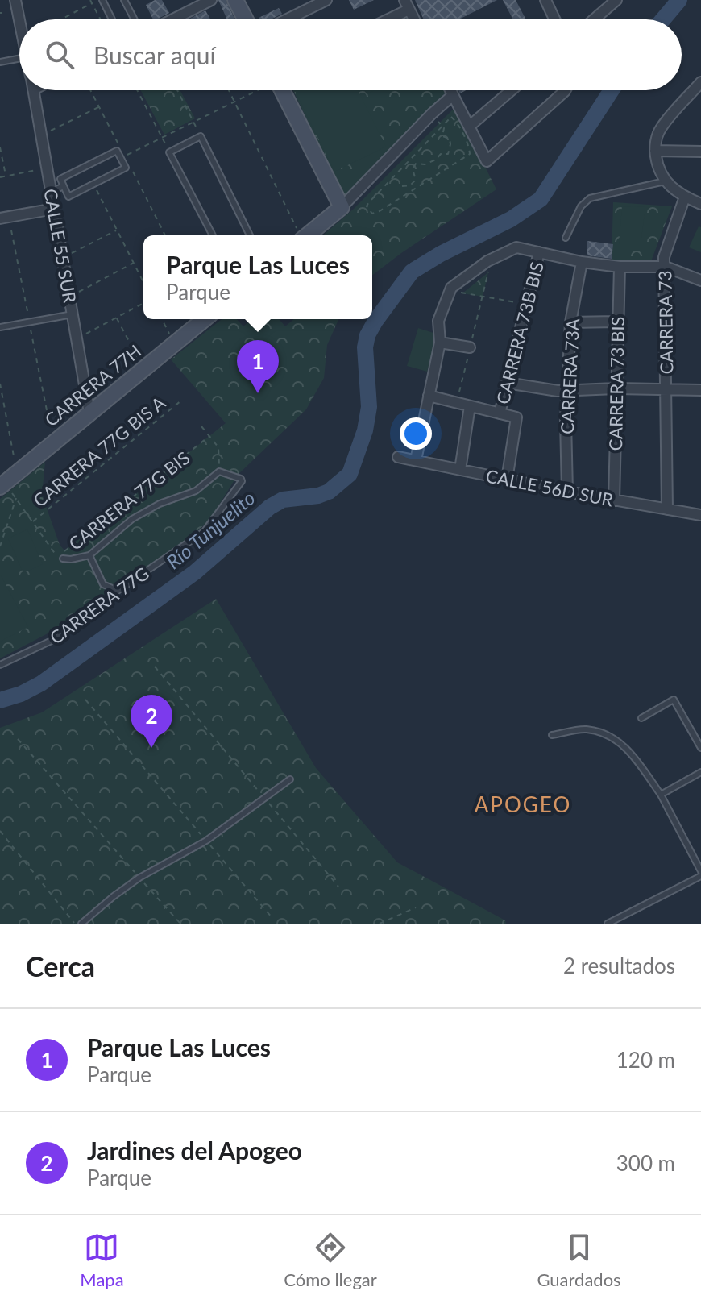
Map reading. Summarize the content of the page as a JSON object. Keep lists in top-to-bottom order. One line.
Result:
{"streets":{"street":["CALLE 55 SUR","CARRERA 73","CARRERA 73B BIS","CARRERA 73A","CARRERA 73 BIS","CARRERA 77H","CALLE 56D SUR"],"lane":["CARRERA 77G BIS","CARRERA 77G"],"path":["CARRERA 77G BIS A"]},"crossings":[["CALLE 55 SUR","CARRERA 77H"],["CARRERA 73","CALLE 56D SUR"],["CARRERA 73A","CALLE 56D SUR"],["CARRERA 73 BIS","CALLE 56D SUR"],["CARRERA 77G BIS","CARRERA 77G"]],"districts":["APOGEO"],"water":["Río Tunjuelito"],"page":{"search":"Buscar aquí","popup":["Parque Las Luces","Parque"],"pins":["1","2"],"heading":["Cerca","2 resultados"],"list":[{"mark":"1","name":"Parque Las Luces","note":"Parque","value":"120 m"},{"mark":"2","name":"Jardines del Apogeo","note":"Parque","value":"300 m"}],"nav":["Mapa","Cómo llegar","Guardados"]}}
